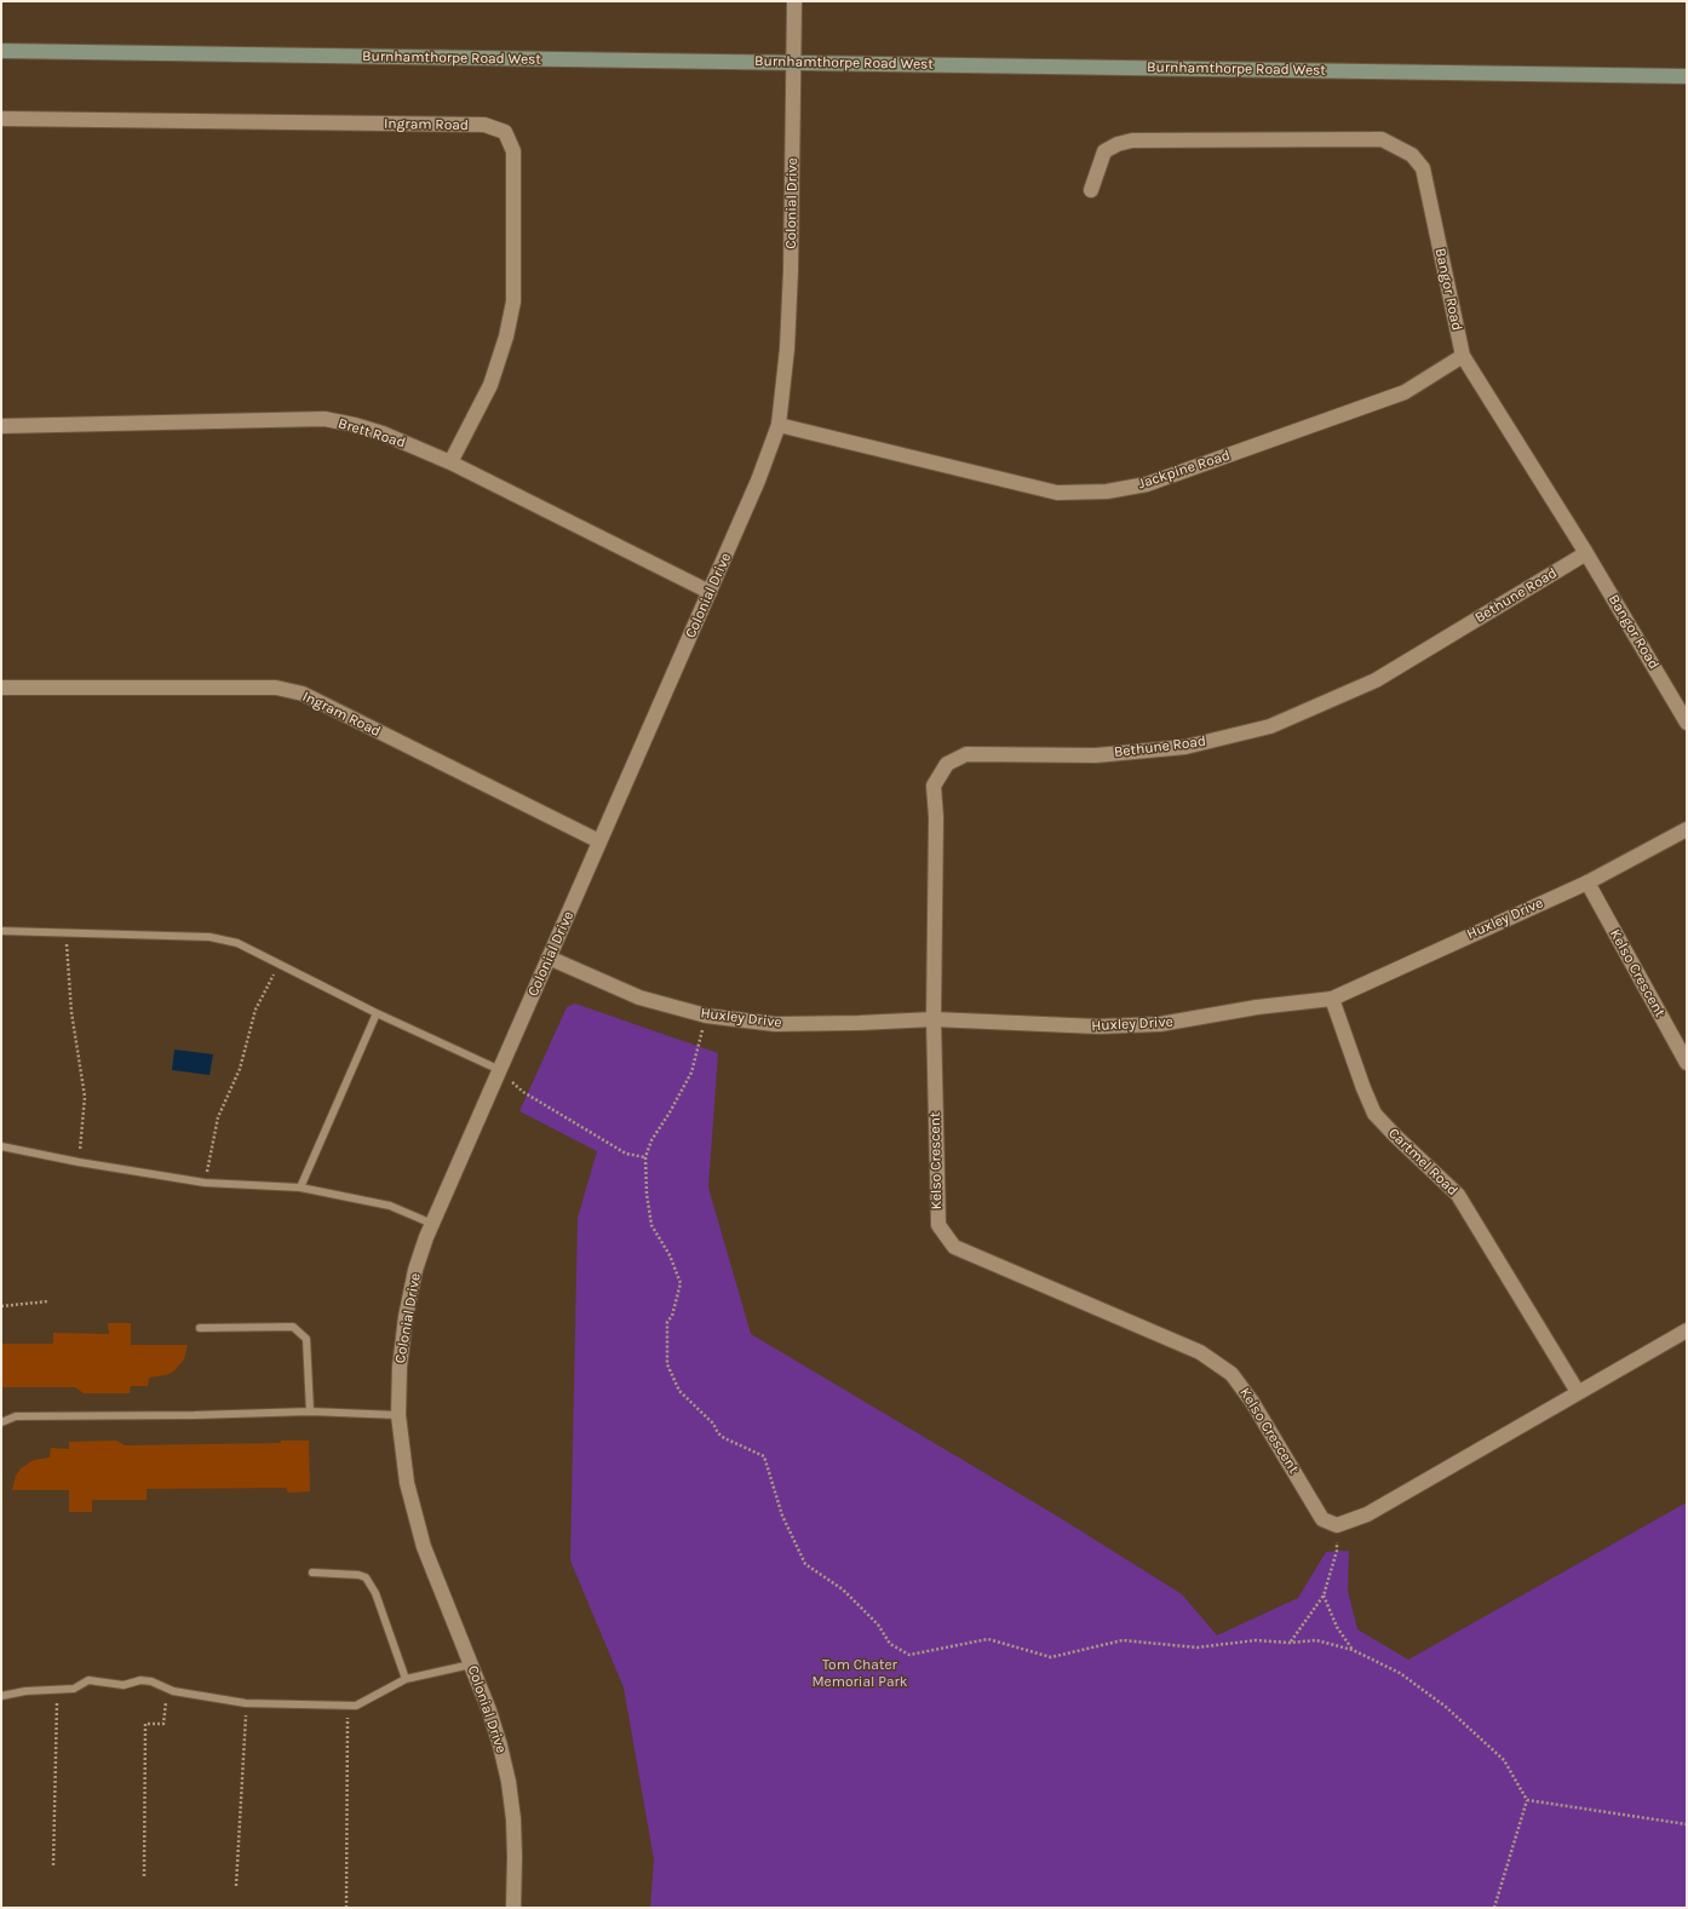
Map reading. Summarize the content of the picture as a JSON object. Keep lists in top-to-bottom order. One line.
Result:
{"streets":{"main road":["Burnhamthorpe Road West"],"street":["Ingram Road","Colonial Drive","Bangor Road","Brett Road","Jackpine Road","Bethune Road","Huxley Drive","Kelso Crescent","Cartmel Road"]},"crossings":[["Burnhamthorpe Road West","Colonial Drive"],["Ingram Road","Colonial Drive"],["Ingram Road","Brett Road"],["Colonial Drive","Brett Road"],["Colonial Drive","Jackpine Road"],["Colonial Drive","Huxley Drive"],["Bangor Road","Jackpine Road"],["Bangor Road","Bethune Road"],["Bethune Road","Huxley Drive"],["Bethune Road","Kelso Crescent"],["Huxley Drive","Kelso Crescent"],["Huxley Drive","Cartmel Road"]],"parks":["Tom Chater Memorial Park"]}
